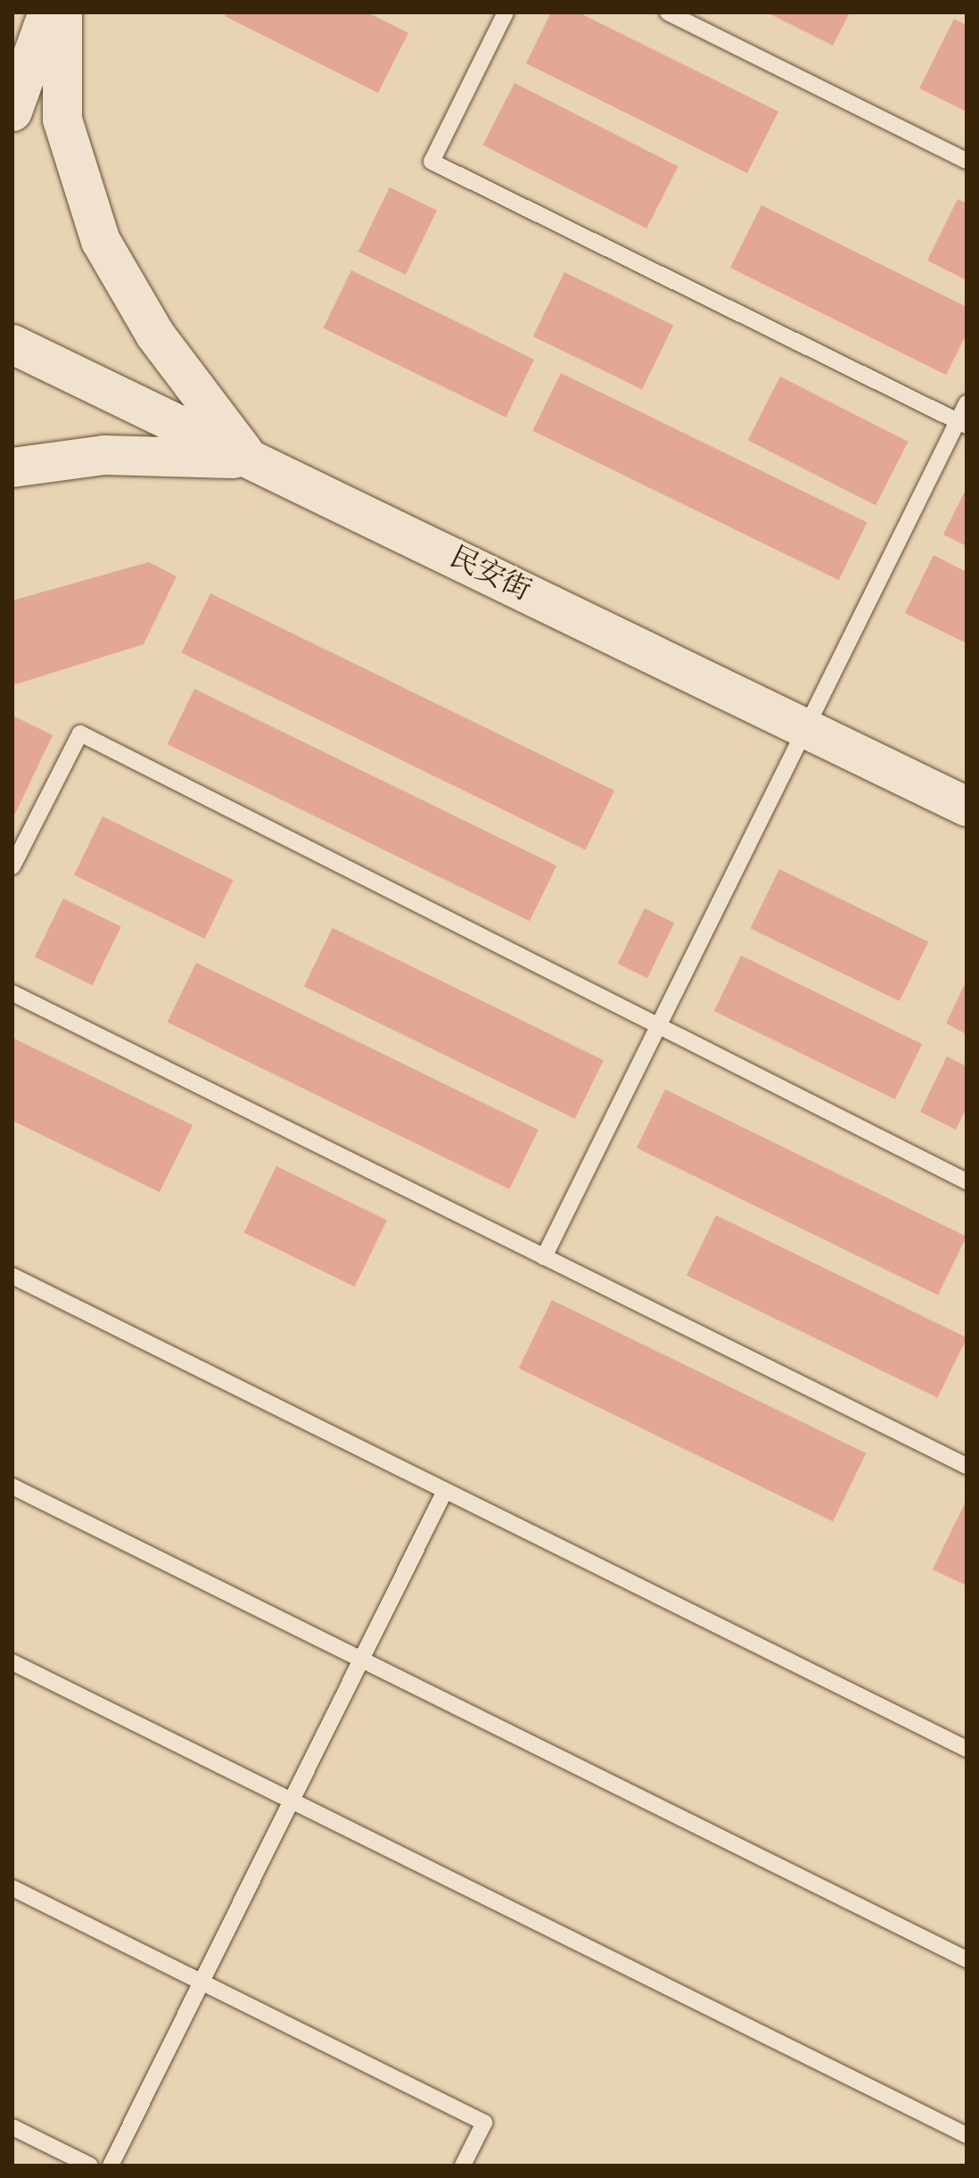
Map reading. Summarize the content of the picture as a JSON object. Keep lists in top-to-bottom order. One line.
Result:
{"streets":{"main road":["民安街"]}}
